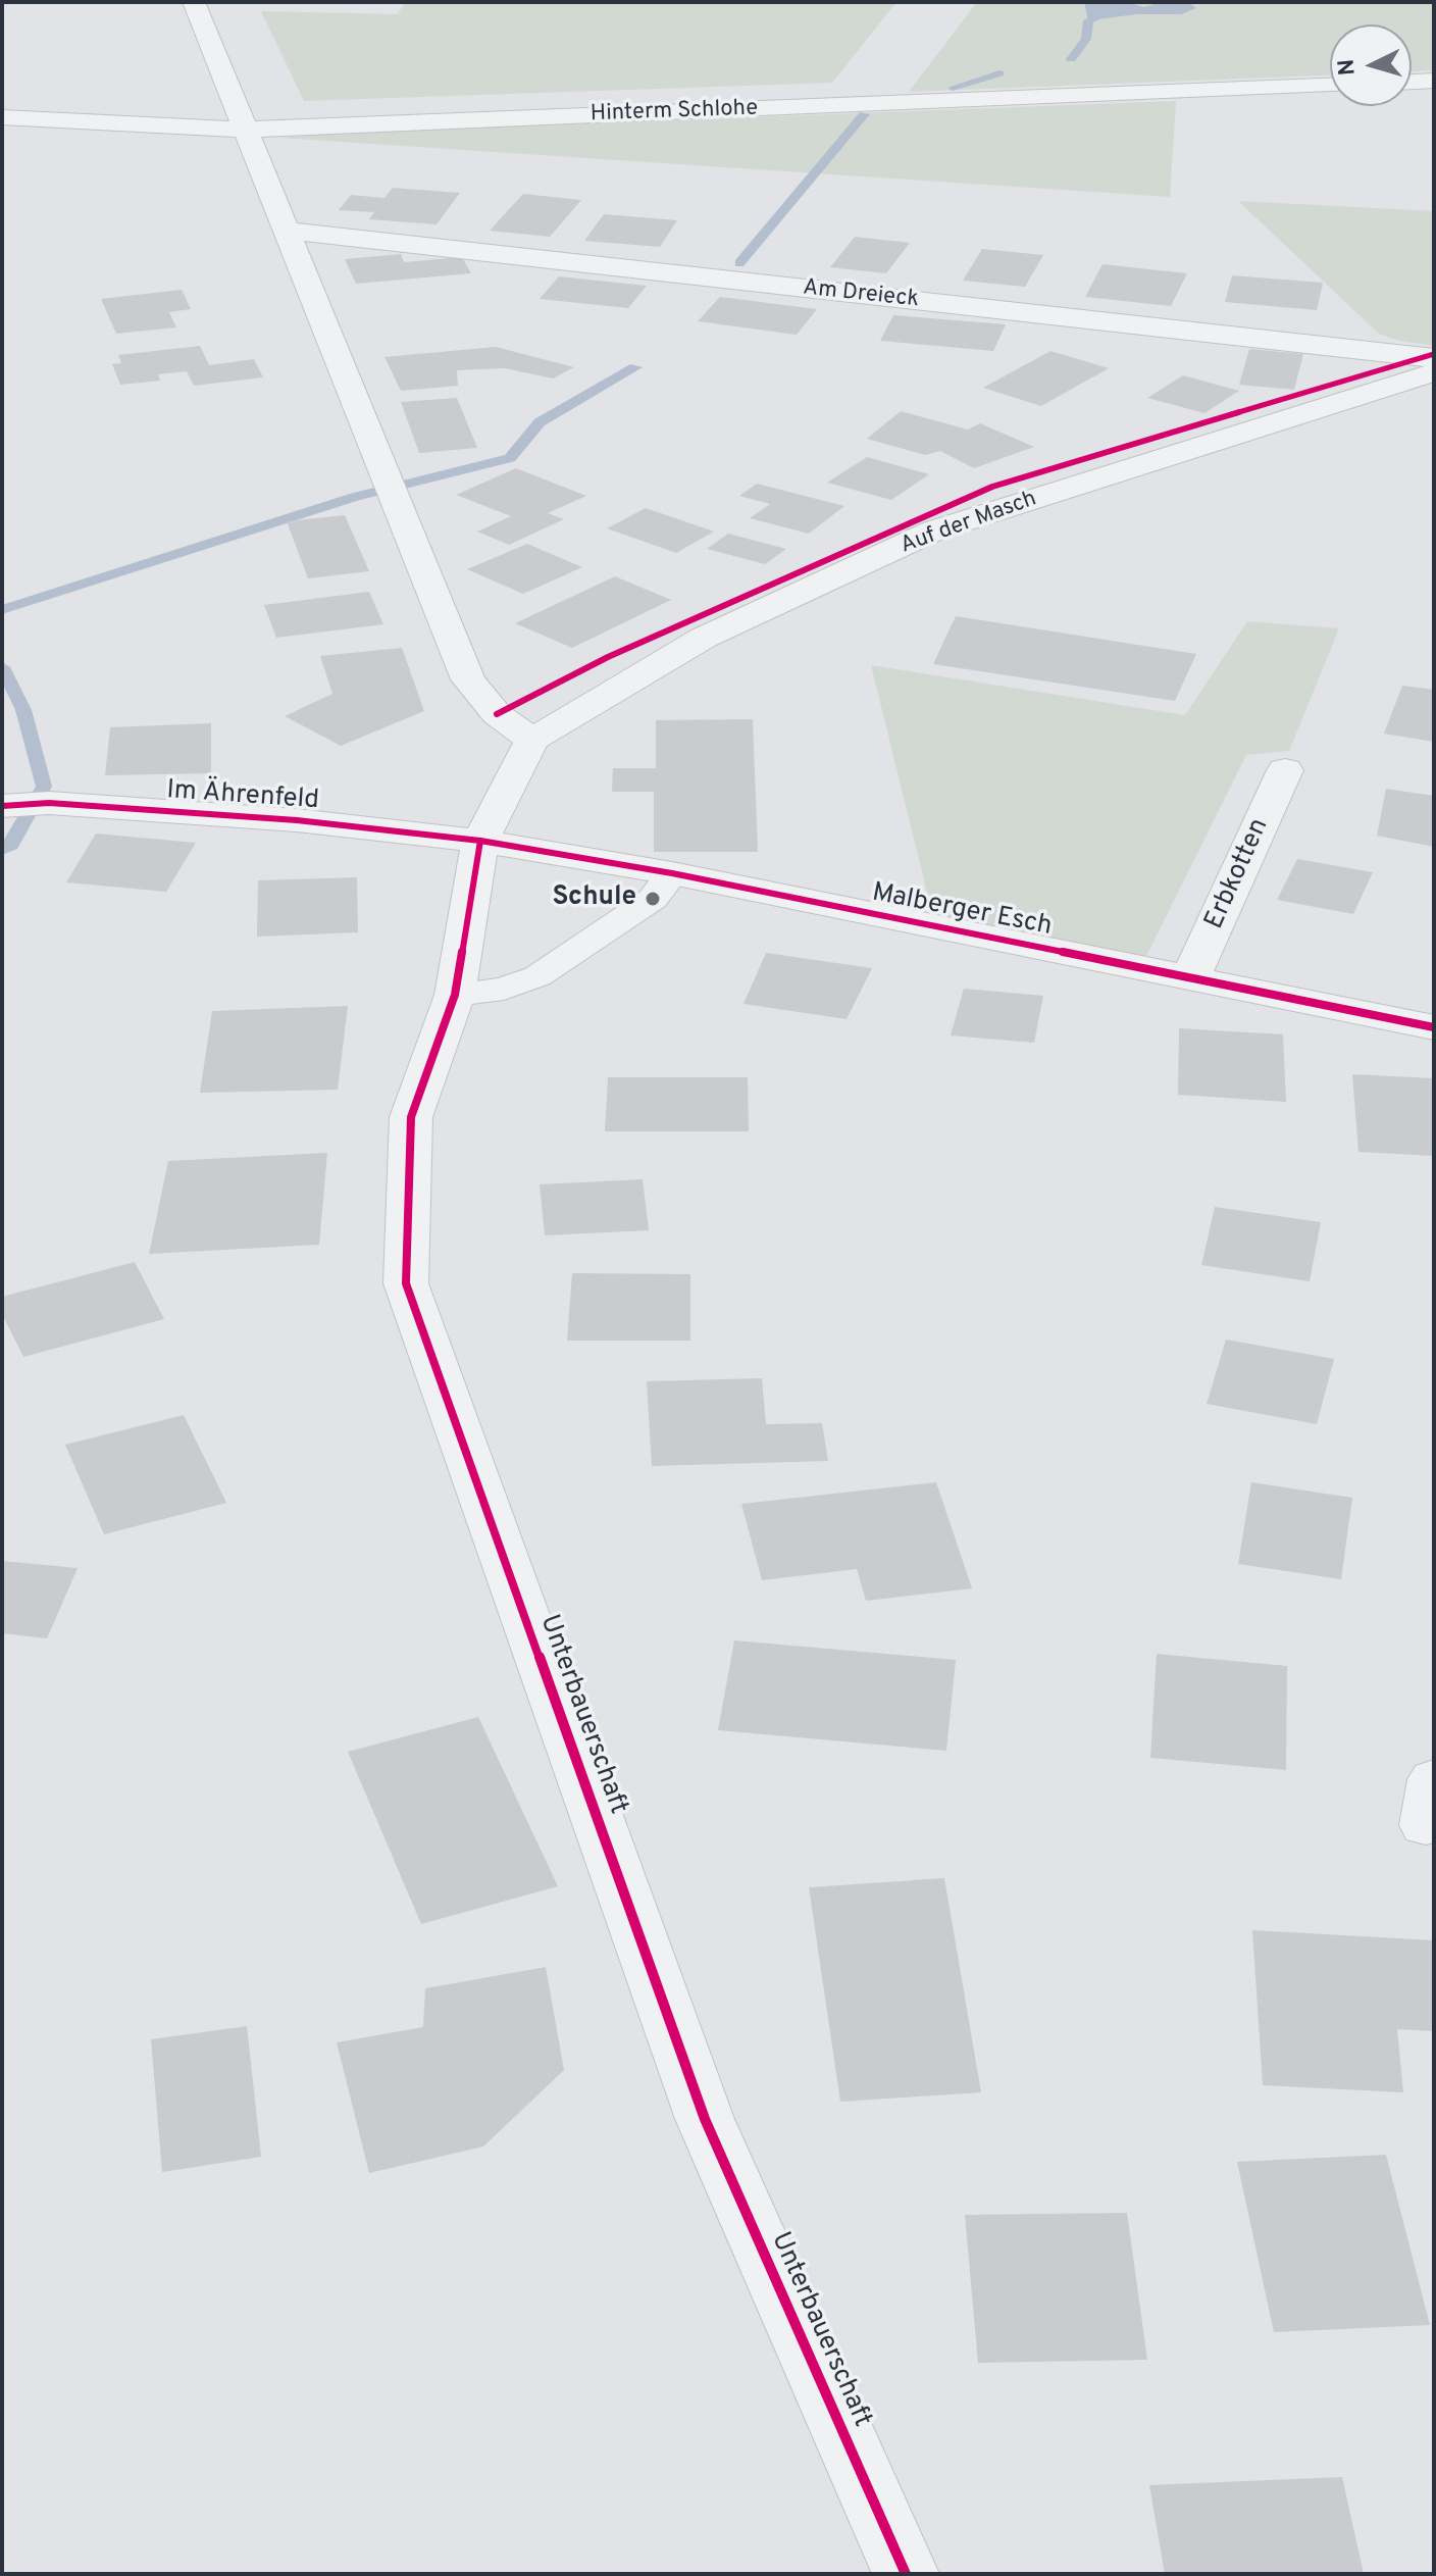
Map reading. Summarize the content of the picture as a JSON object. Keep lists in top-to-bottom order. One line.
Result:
{"streets":{"street":["Hinterm Schlohe","Am Dreieck","Auf der Masch","Im Ährenfeld","Erbkotten","Malberger Esch","Unterbauerschaft"]},"crossings":[["Im Ährenfeld","Malberger Esch"],["Im Ährenfeld","Unterbauerschaft"],["Erbkotten","Malberger Esch"],["Malberger Esch","Unterbauerschaft"]],"places":["Schule"],"north":"left"}
